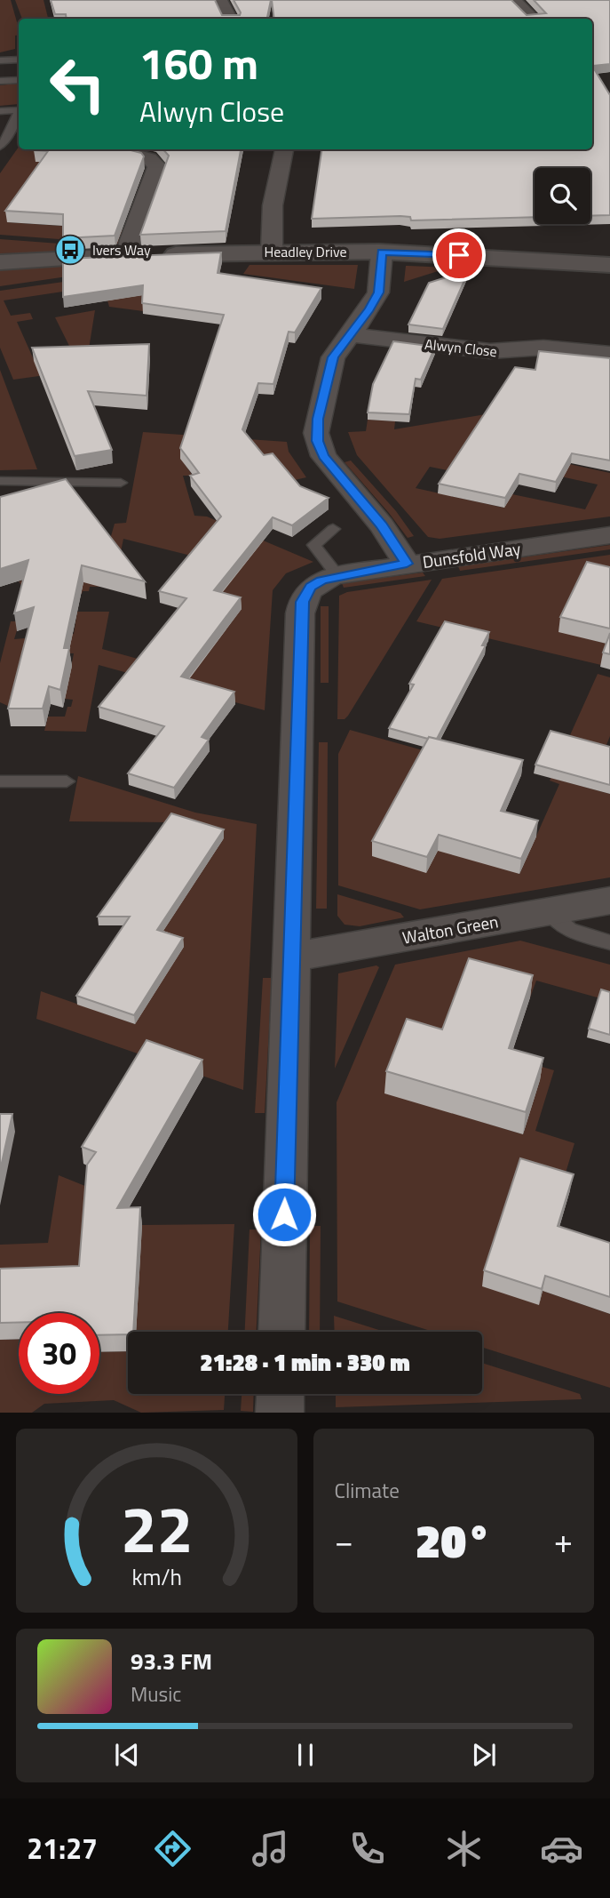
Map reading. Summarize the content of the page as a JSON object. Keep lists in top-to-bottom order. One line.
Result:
{"streets":{"street":["Headley Drive","Alwyn Close","Dunsfold Way","Walton Green"]},"crossings":[["Dunsfold Way","Walton Green"]],"places":{"bus stop":["Ivers Way"]},"page":{"turn":["160 m","Alwyn Close"],"limit":"30","trip":"21:28 · 1 min · 330 m","tile":"Climate","heat":["−","20°","+"],"song":["93.3 FM","Music"],"tabs":"21:27","gauge":["22","km/h"]}}
